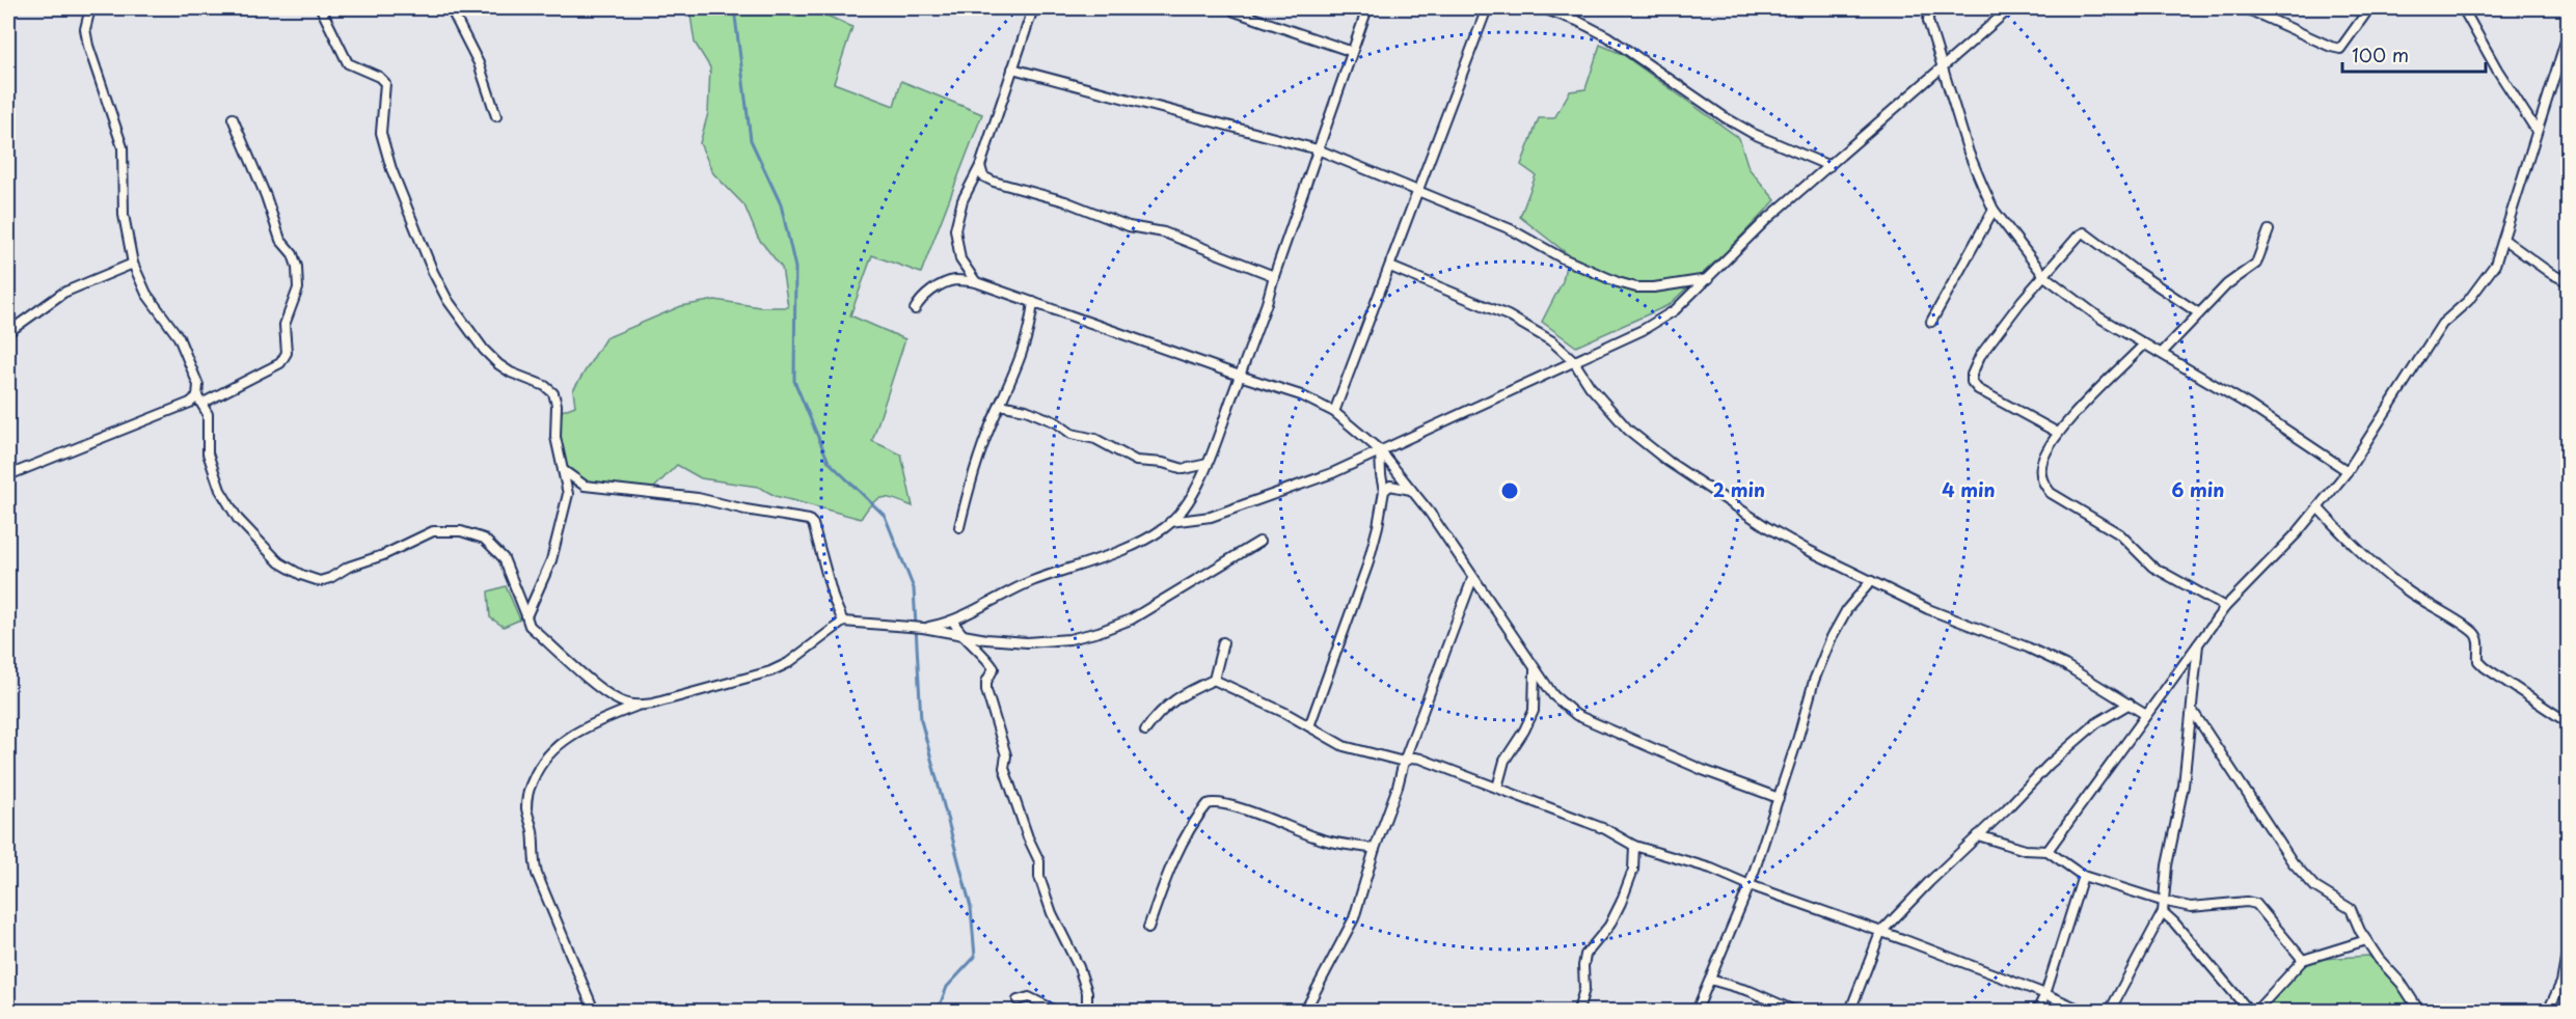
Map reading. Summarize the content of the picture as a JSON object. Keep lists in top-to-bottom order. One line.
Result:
{"scale_bar":"100 m","rings":["2 min","4 min","6 min"]}
